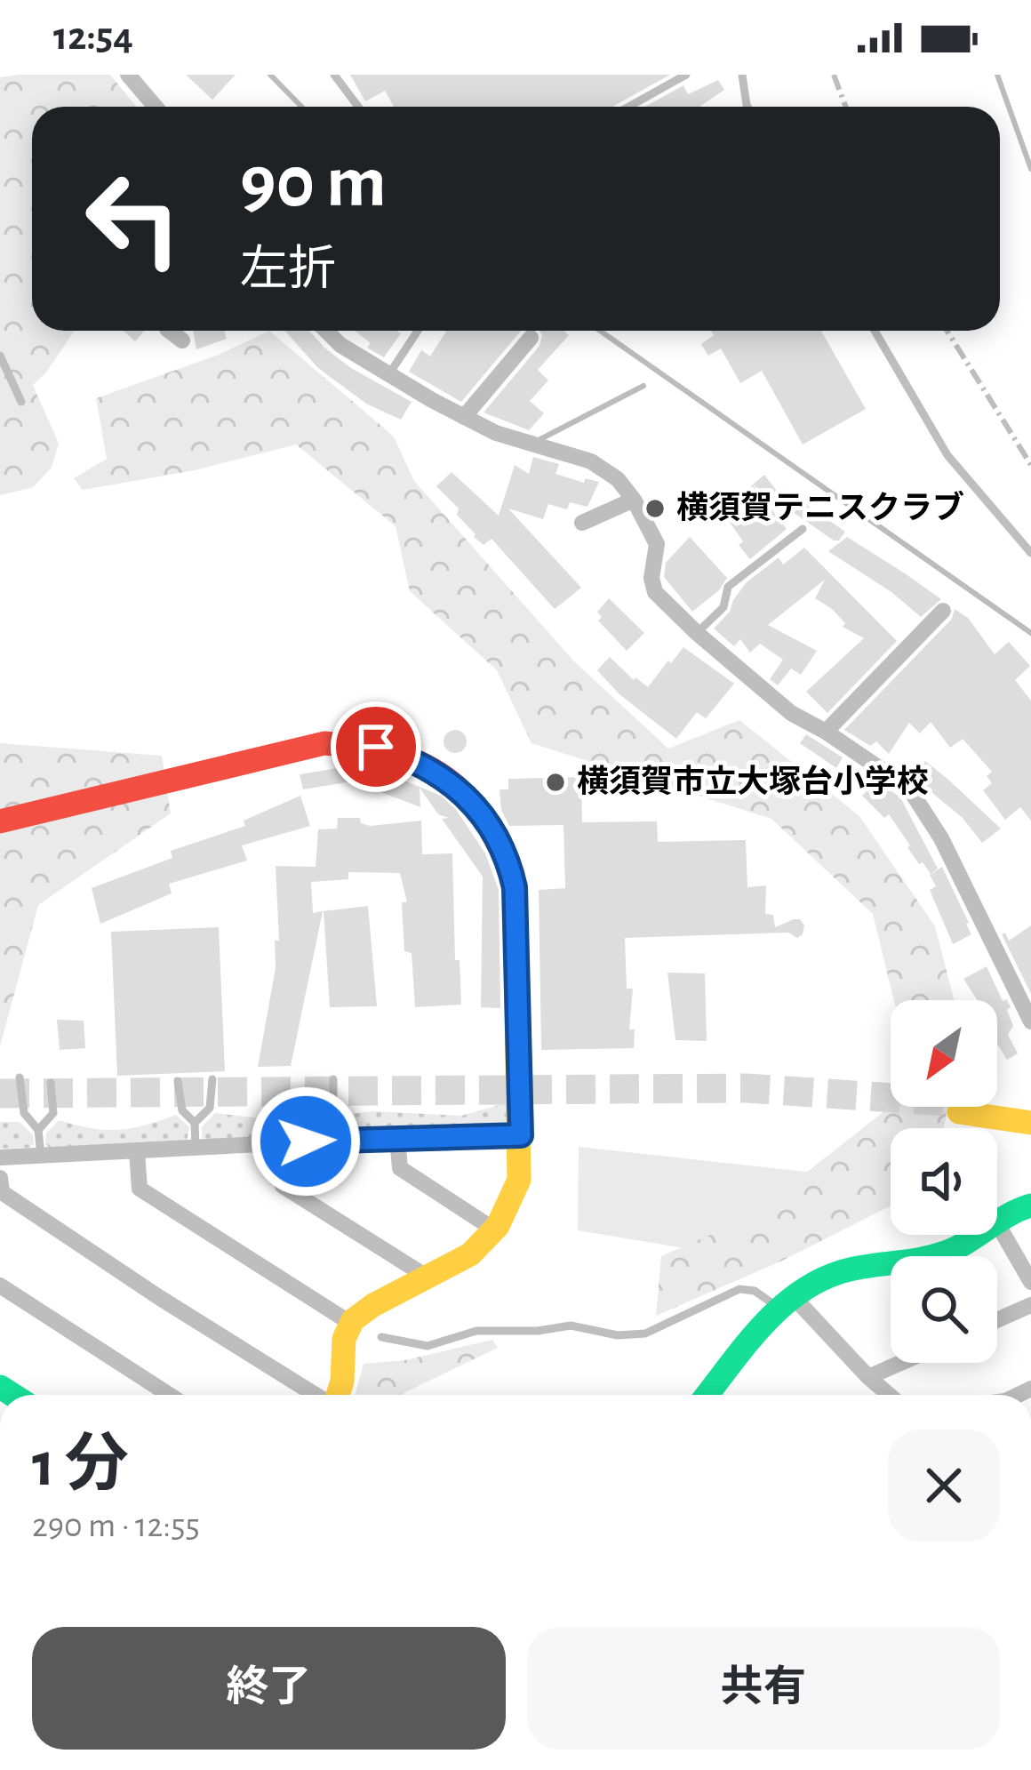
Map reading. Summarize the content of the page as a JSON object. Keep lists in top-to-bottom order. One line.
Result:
{"places":["横須賀テニスクラブ","横須賀市立大塚台小学校"],"north":"bottom left","page":{"status":"12:54","turn":["90 m","左折"],"heading":["1 分","290 m · 12:55"],"buttons":["終了","共有"]}}
